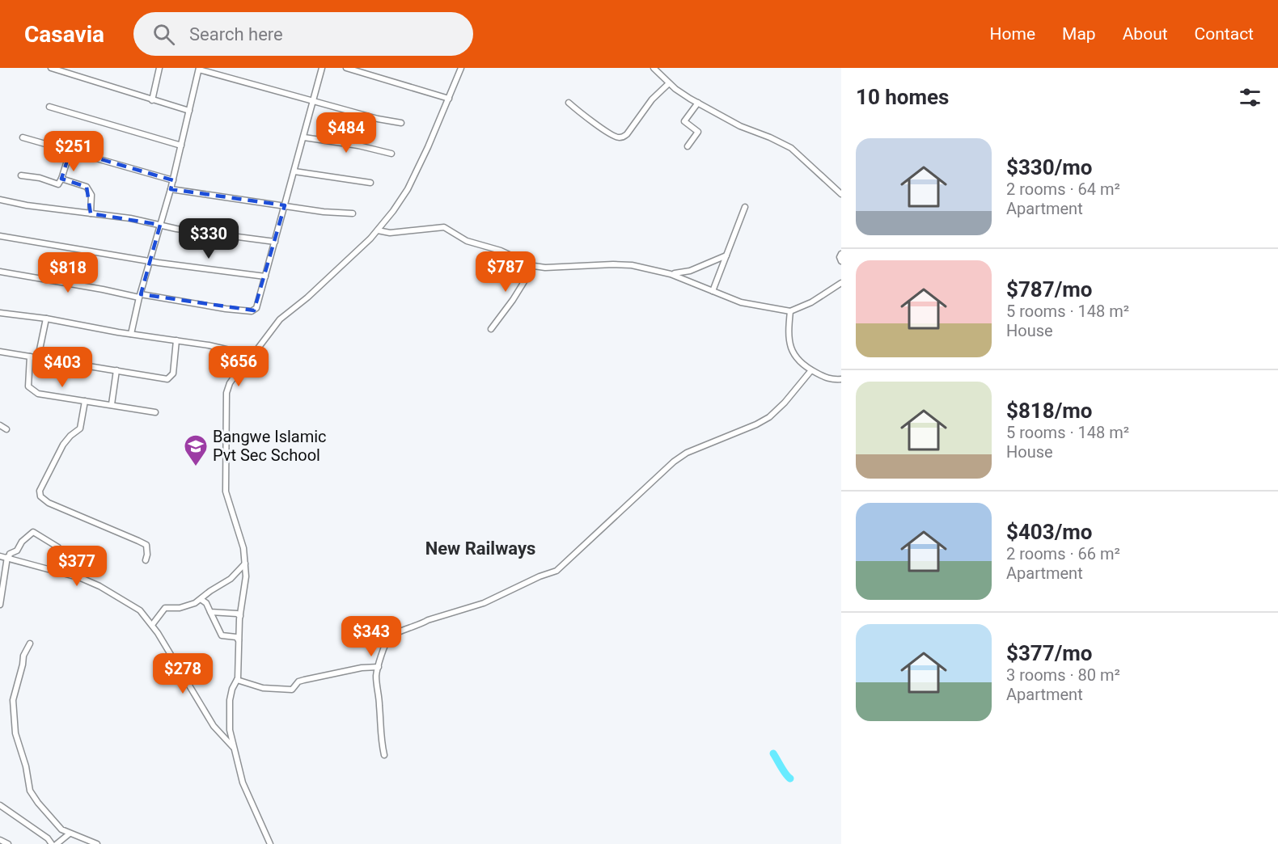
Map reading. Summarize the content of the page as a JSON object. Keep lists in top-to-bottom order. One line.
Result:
{"districts":["New Railways"],"places":{"school or university":["Bangwe Islamic Pvt Sec School"]},"page":{"header":"Casavia","search":"Search here","nav":["Home","Map","About","Contact"],"heading":"10 homes","price":["$484","$251","$330","$787","$818","$656","$403","$377","$343","$278"],"list":[{"name":"$330/mo","note":"2 rooms · 64 m² · Apartment"},{"name":"$787/mo","note":"5 rooms · 148 m² · House"},{"name":"$818/mo","note":"5 rooms · 148 m² · House"},{"name":"$403/mo","note":"2 rooms · 66 m² · Apartment"},{"name":"$377/mo","note":"3 rooms · 80 m² · Apartment"}]}}
